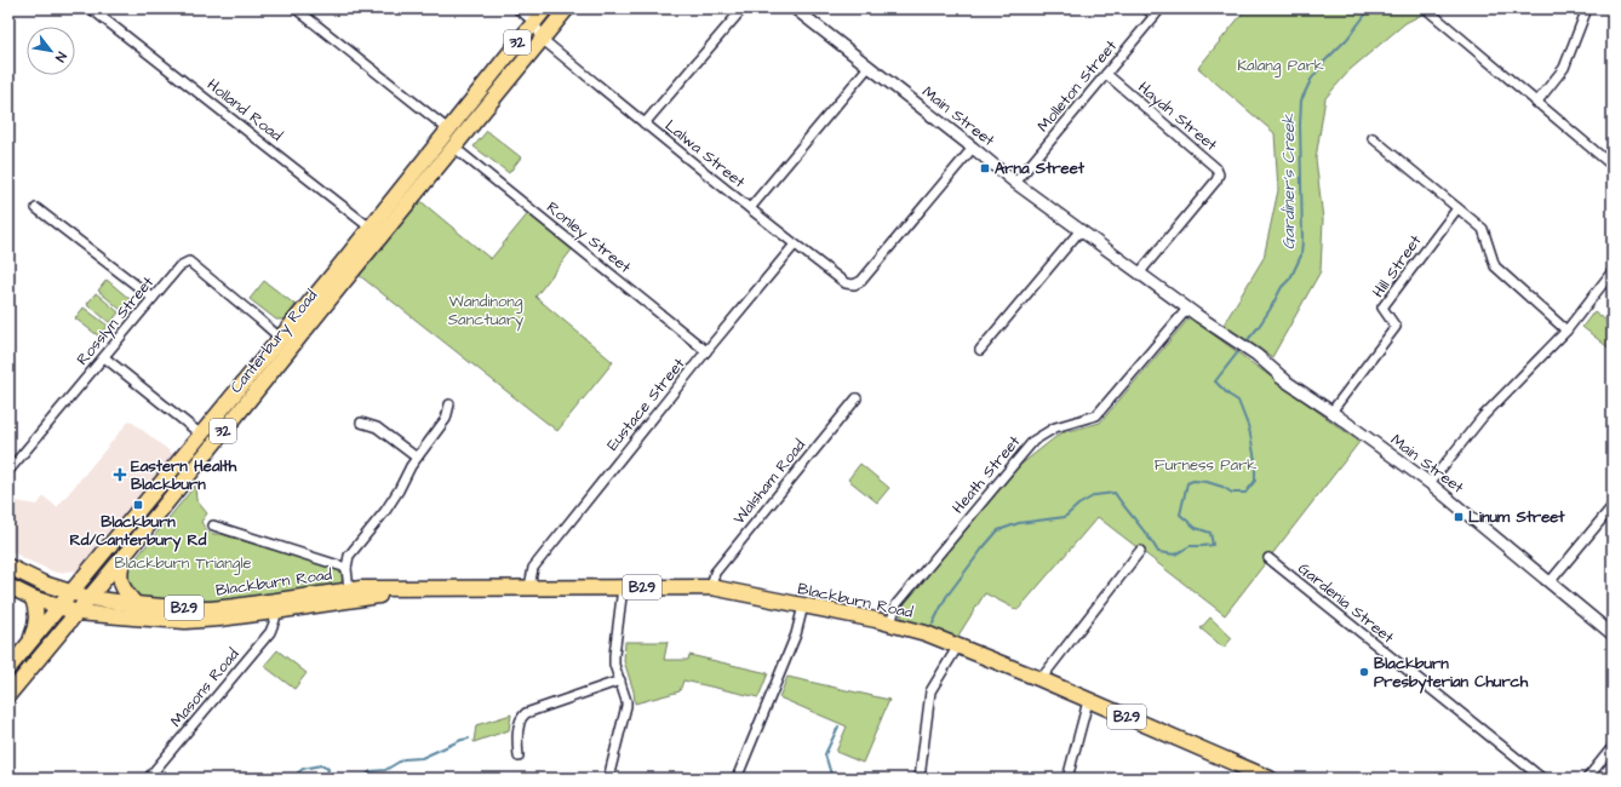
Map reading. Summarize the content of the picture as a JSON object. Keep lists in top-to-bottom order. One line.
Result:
{"streets":{"main road":["32","Canterbury Road","Blackburn Road","B29"],"street":["Molleton Street","Holland Road","Main Street","Haydn Street","Lalwa Street","Ronley Street","Hill Street","Rosslyn Street","Eustace Street","Heath Street","Walsham Road","Gardenia Street","Masons Road"]},"crossings":[["Molleton Street","Main Street"],["Molleton Street","Haydn Street"],["Holland Road","Canterbury Road"],["Main Street","Haydn Street"],["Main Street","Lalwa Street"],["Main Street","Hill Street"],["Main Street","Heath Street"],["Lalwa Street","Canterbury Road"],["Lalwa Street","Eustace Street"],["Ronley Street","Canterbury Road"],["Ronley Street","Eustace Street"],["Rosslyn Street","Canterbury Road"],["Canterbury Road","Blackburn Road"],["Eustace Street","Blackburn Road"],["Heath Street","Blackburn Road"],["Walsham Road","Blackburn Road"],["Blackburn Road","Masons Road"]],"water":["Gardiner's Creek"],"parks":["Kalang Park","Wandinong Sanctuary","Furness Park","Blackburn Triangle"],"places":{"transit":["Arna Street","Blackburn Rd/Canterbury Rd","Linum Street"],"health":["Eastern Health Blackburn"],"other":["Blackburn Presbyterian Church"]},"north":"bottom right"}
